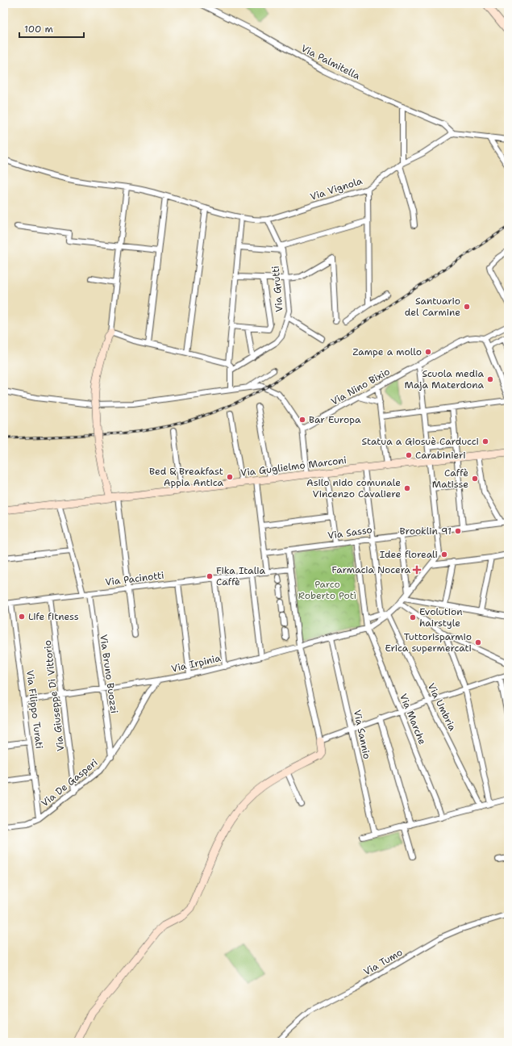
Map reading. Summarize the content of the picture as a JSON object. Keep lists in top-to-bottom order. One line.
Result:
{"streets":{"street":["Via Palmitella","Via Vignola","Via Grutti","Via Nino Bixio","Via Guglielmo Marconi","Via Sasso","Via Pacinotti","Via Irpinia","Via Bruno Buozzi","Via Giuseppe Di Vittorio","Via Umbria","Via Filippo Turati","Via Marche","Via Sannio","Via De Gasperi","Via Tumo"]},"crossings":[["Via Palmitella","Via Vignola"],["Via Vignola","Via Grutti"],["Via Sasso","Via Marche"],["Via Pacinotti","Via Bruno Buozzi"],["Via Pacinotti","Via Giuseppe Di Vittorio"],["Via Pacinotti","Via Filippo Turati"],["Via Irpinia","Via Bruno Buozzi"],["Via Irpinia","Via Giuseppe Di Vittorio"],["Via Irpinia","Via Filippo Turati"],["Via Irpinia","Via Marche"],["Via Irpinia","Via Sannio"],["Via Irpinia","Via De Gasperi"],["Via Bruno Buozzi","Via De Gasperi"],["Via Giuseppe Di Vittorio","Via De Gasperi"],["Via Filippo Turati","Via De Gasperi"]],"parks":["Parco Roberto Potì"],"places":{"other":["Santuario del Carmine","Zampe a mollo","Scuola media Maja Materdona","Bar Europa","Statua a Giosuè Carducci","Carabinieri","Bed & Breakfast Appia Antica","Caffè Matisse","Asilo nido comunale Vincenzo Cavaliere","Brooklin 91","Idee floreali","Fika Italia Caffè","Life fitness","Evolution hairstyle","Tuttorisparmio Erica supermercati"],"health":["Farmacia Nocera"]},"scale_bar":"100 m"}
